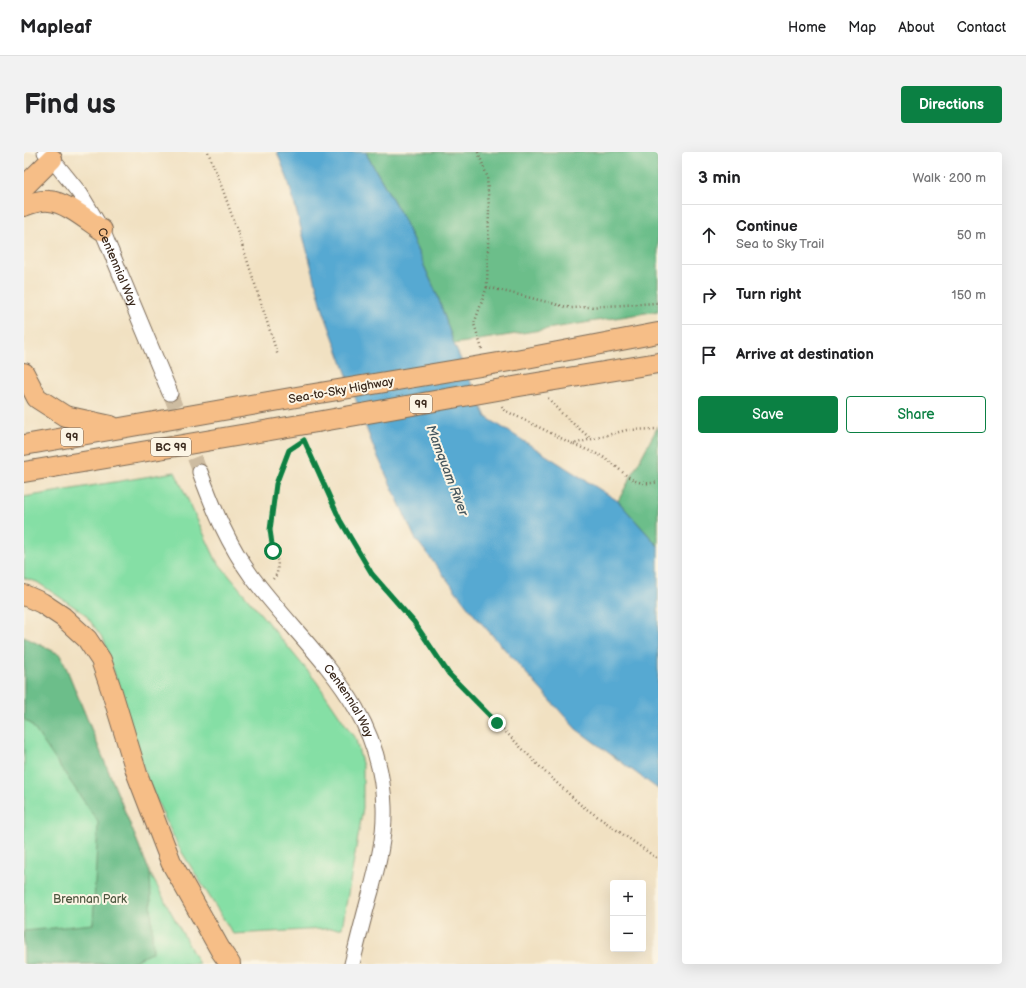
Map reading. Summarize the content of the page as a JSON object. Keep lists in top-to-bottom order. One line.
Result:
{"streets":{"highway":["Sea-to-Sky Highway","99","BC 99"],"street":["Centennial Way"]},"crossings":[["99","BC 99"]],"water":["Mamquam River"],"parks":["Brennan Park"],"page":{"header":"Mapleaf","nav":["Home","Map","About","Contact"],"buttons":["Directions",["Save","Share"]],"title":"Find us","heading":["3 min","Walk · 200 m"],"list":[["Continue","Sea to Sky Trail","50 m"],["Turn right","150 m"],"Arrive at destination"],"map_buttons":["+","−"]}}
